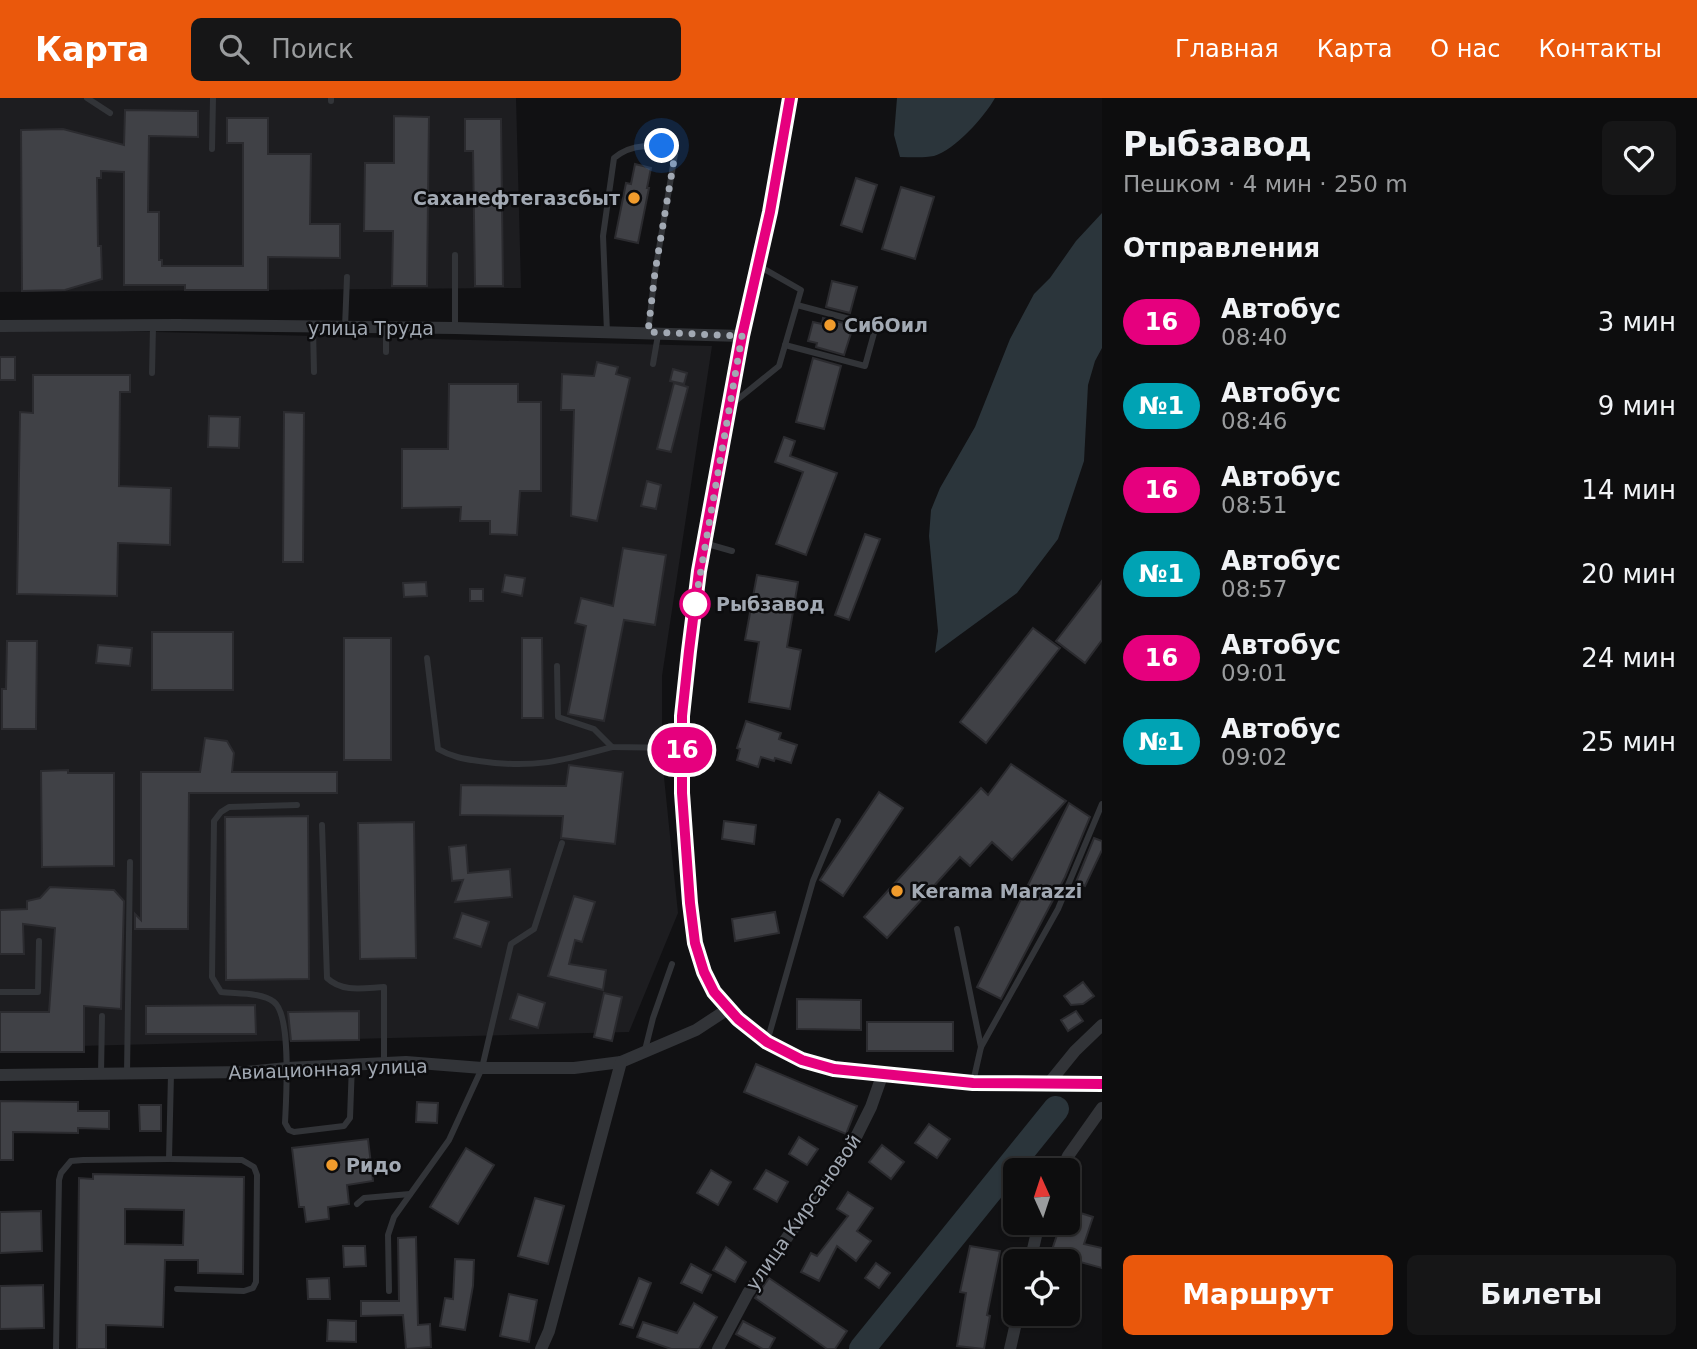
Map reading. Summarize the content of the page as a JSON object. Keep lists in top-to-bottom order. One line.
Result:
{"streets":{"street":["улица Труда","Авиационная улица","улица Кирсановой"]},"places":["Саханефтегазсбыт","СибОил","Рыбзавод","Kerama Marazzi","Ридо"],"lines":["bus line 16"],"north":"top","page":{"header":"Карта","search":"Поиск","nav":["Главная","Карта","О нас","Контакты"],"on_map":"16","heading":[["Рыбзавод","Пешком · 4 мин · 250 m"],"Отправления"],"list":[{"mark":"16","name":"Автобус","note":"08:40","value":"3 мин"},{"mark":"№1","name":"Автобус","note":"08:46","value":"9 мин"},{"mark":"16","name":"Автобус","note":"08:51","value":"14 мин"},{"mark":"№1","name":"Автобус","note":"08:57","value":"20 мин"},{"mark":"16","name":"Автобус","note":"09:01","value":"24 мин"},{"mark":"№1","name":"Автобус","note":"09:02","value":"25 мин"}],"buttons":["Маршрут","Билеты"]}}
